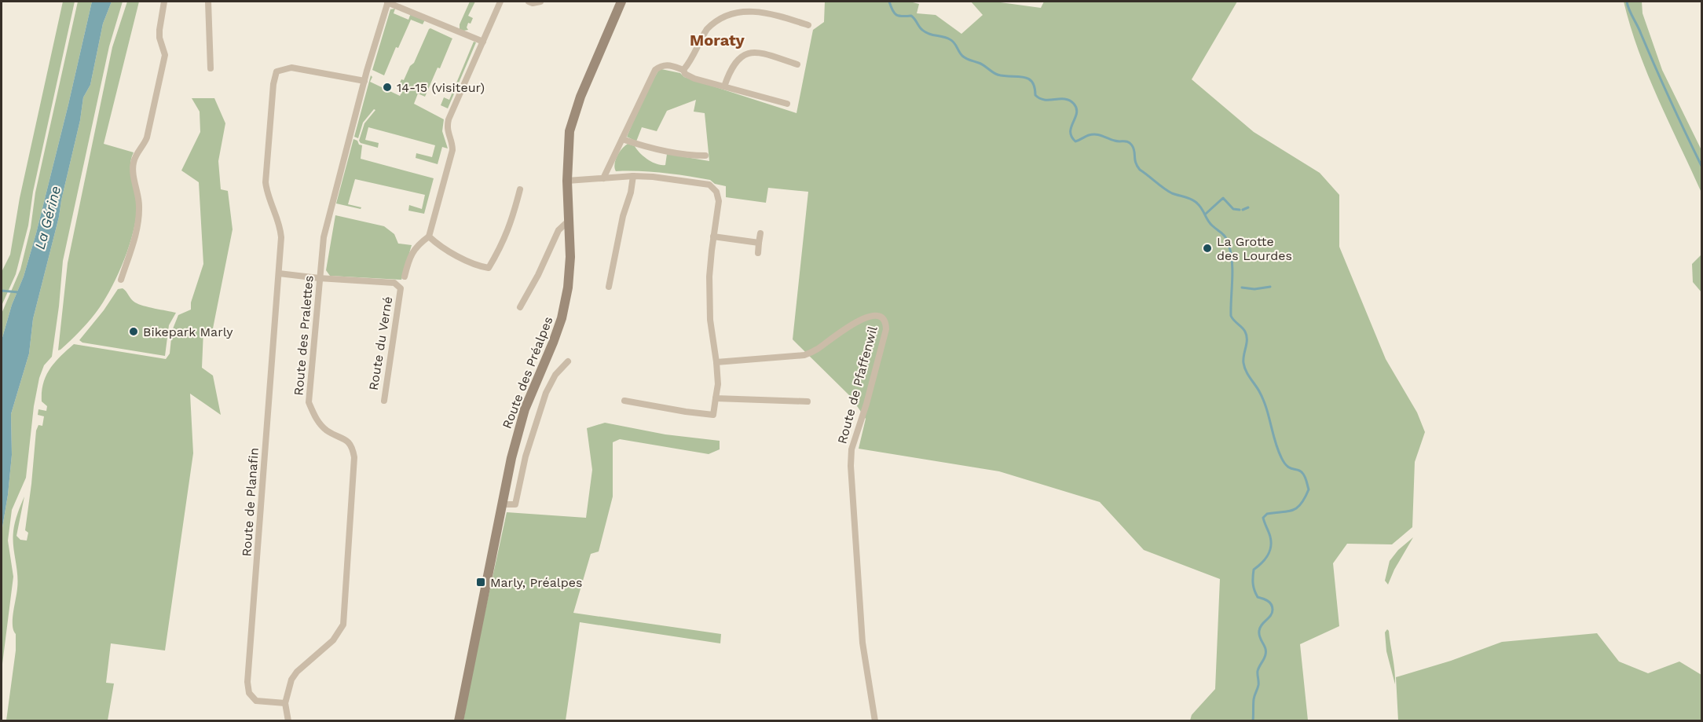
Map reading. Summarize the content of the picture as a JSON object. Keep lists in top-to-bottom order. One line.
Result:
{"streets":{"main road":["Route des Préalpes"],"street":["Route des Pralettes","Route du Verné","Route de Pfaffenwil","Route de Planafin"]},"crossings":[["Route des Pralettes","Route du Verné"],["Route des Pralettes","Route de Planafin"]],"districts":["Moraty"],"water":["La Gérine"],"places":{"other":["14-15 (visiteur)","La Grotte des Lourdes","Bikepark Marly"],"transit":["Marly, Préalpes"]}}
